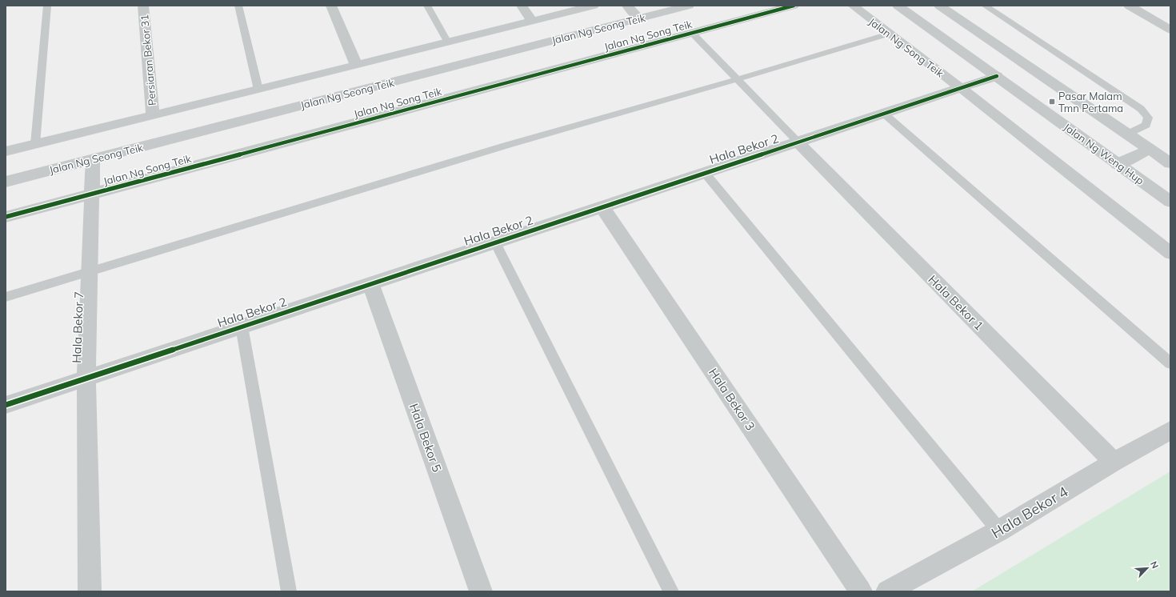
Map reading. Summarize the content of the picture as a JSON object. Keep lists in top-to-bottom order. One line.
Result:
{"streets":{"main road":["Jalan Ng Seong Teik","Jalan Ng Weng Hup"],"street":["Jalan Ng Song Teik","Persiaran Bekor 31","Hala Bekor 2","Hala Bekor 1","Hala Bekor 7","Hala Bekor 3","Hala Bekor 5","Hala Bekor 4"]},"crossings":[["Jalan Ng Seong Teik","Persiaran Bekor 31"],["Jalan Ng Seong Teik","Hala Bekor 7"],["Jalan Ng Song Teik","Hala Bekor 2"],["Jalan Ng Song Teik","Hala Bekor 7"],["Hala Bekor 2","Jalan Ng Weng Hup"],["Hala Bekor 2","Hala Bekor 1"],["Hala Bekor 2","Hala Bekor 7"],["Hala Bekor 2","Hala Bekor 3"],["Hala Bekor 2","Hala Bekor 5"],["Hala Bekor 1","Hala Bekor 4"]],"places":{"transit":["Pasar Malam Tmn Pertama"]},"north":"top right"}
